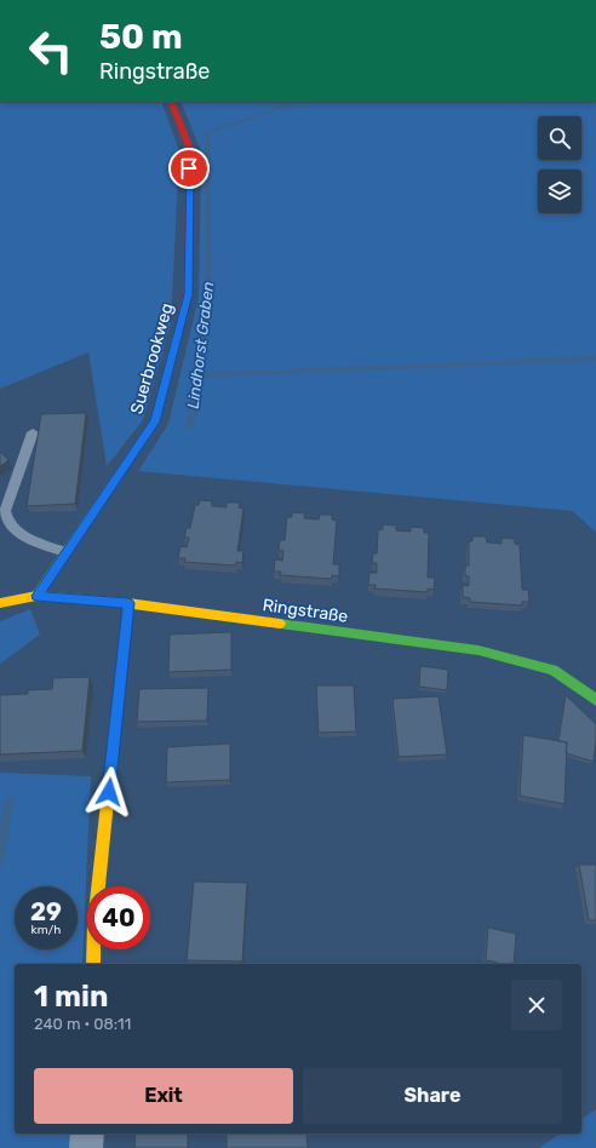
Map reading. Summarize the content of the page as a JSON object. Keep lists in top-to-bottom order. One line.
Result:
{"streets":{"street":["Suerbrookweg","Ringstraße"]},"crossings":[["Suerbrookweg","Ringstraße"]],"water":["Lindhorst Graben"],"page":{"turn":["50 m","Ringstraße"],"speed":"29 km/h","limit":"40","heading":["1 min","240 m · 08:11"],"buttons":["Exit","Share"]}}
